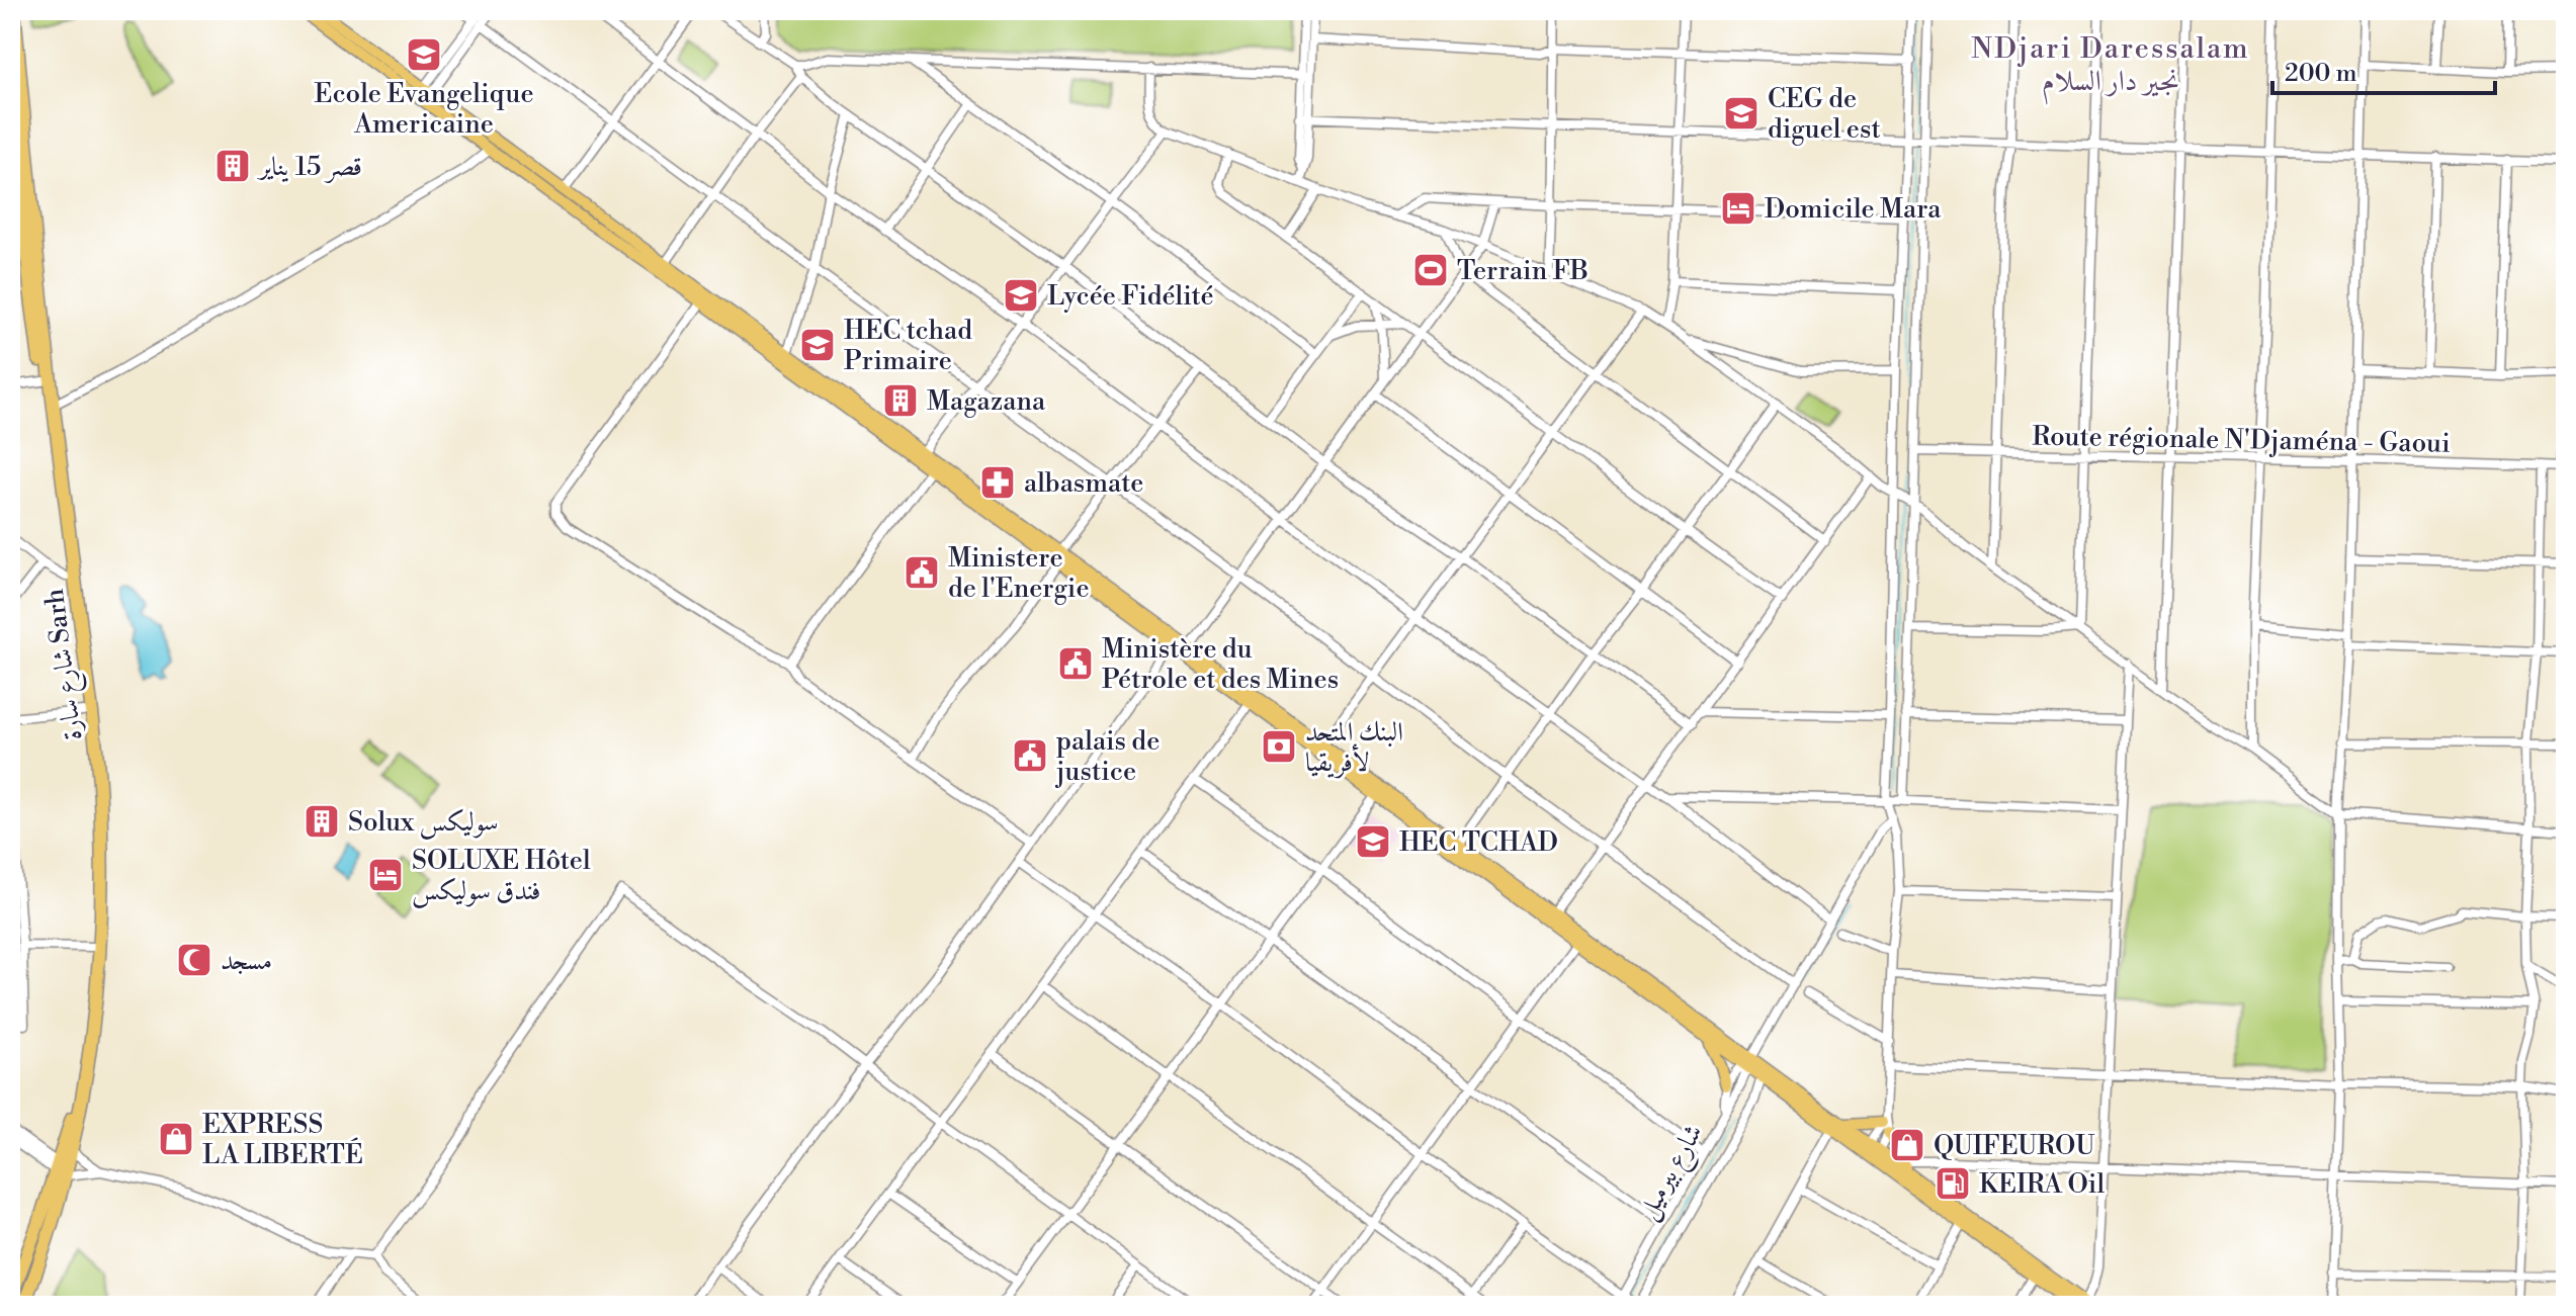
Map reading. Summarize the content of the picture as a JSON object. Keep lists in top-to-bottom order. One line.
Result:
{"streets":{"highway":["شارع سارة Sarh"],"street":["Route régionale N'Djaména - Gaoui","شارع بيرميل"]},"districts":["NDjari Daressalam نجير دار السلام"],"places":{"school or university":["Ecole Evangelique Americaine","CEG de diguel est","Lycée Fidélité","HEC tchad Primaire","HEC TCHAD"],"building":["قصر 15 يناير","Magazana","Solux سوليكس"],"hotel":["Domicile Mara","SOLUXE Hôtel فندق سوليكس"],"sports":["Terrain FB"],"pharmacy":["albasmate"],"public building":["Ministere de l'Energie","Ministère du Pétrole et des Mines","palais de justice"],"bank":["البنك المتحد لأفريقيا"],"mosque":["مسجد"],"shop":["EXPRESS LA LIBERTÉ","QUIFEUROU"],"fuel station":["KEIRA Oil"]},"scale_bar":"200 m"}
